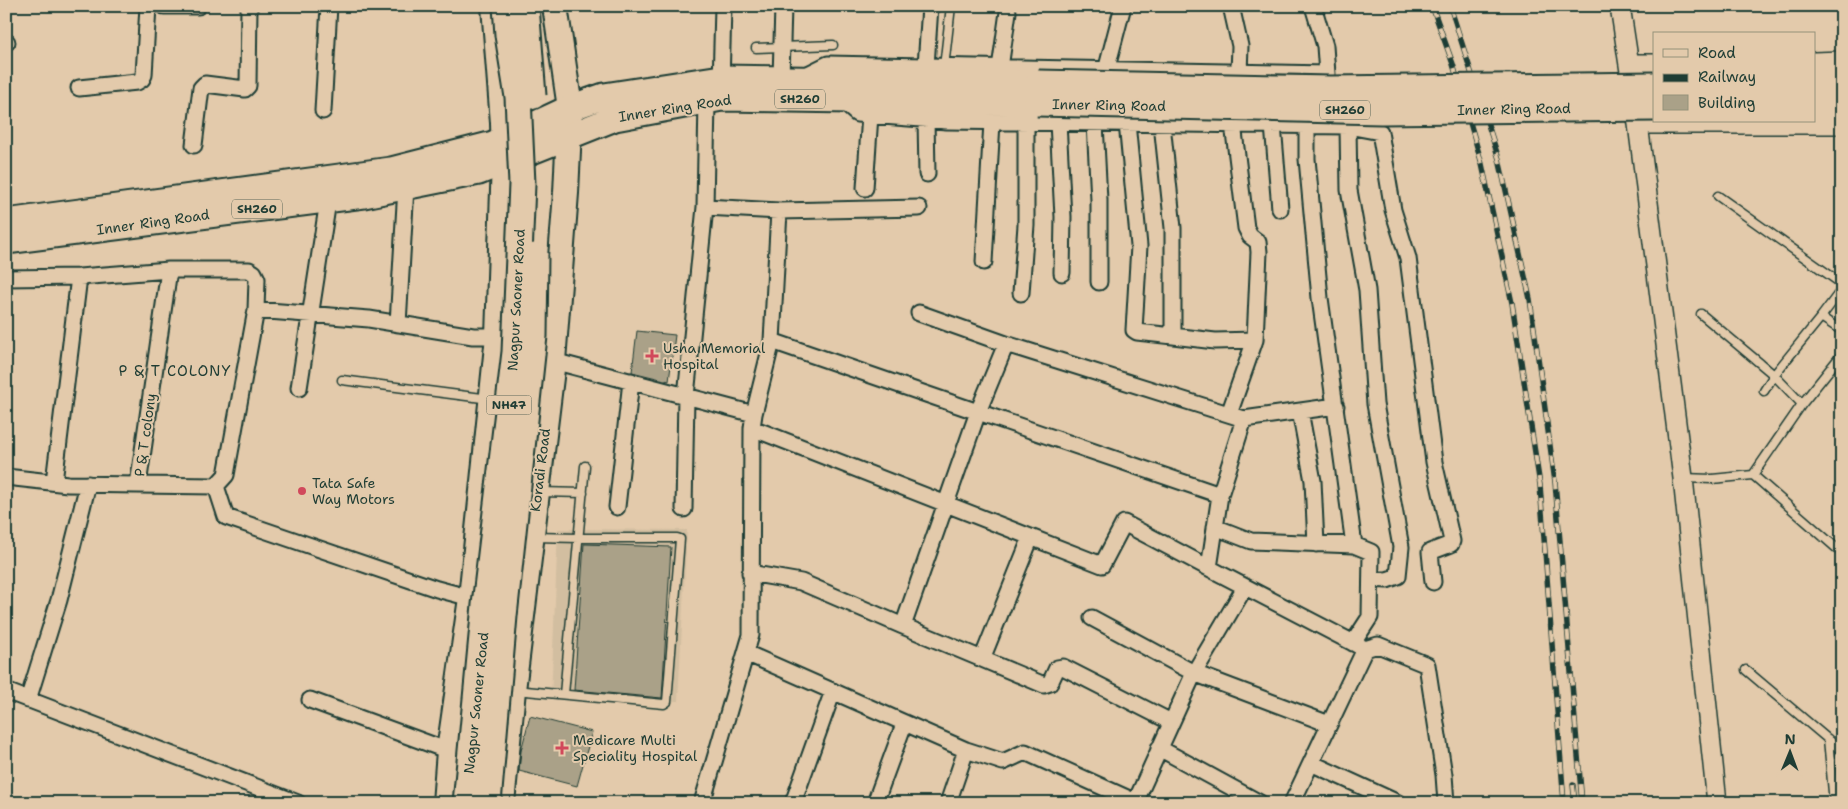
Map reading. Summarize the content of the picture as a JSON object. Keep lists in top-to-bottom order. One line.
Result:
{"streets":{"highway":["SH260","Inner Ring Road","Nagpur Saoner Road","NH47"],"main road":["Koradi Road"],"street":["P & T colony"]},"crossings":[["SH260","Inner Ring Road"],["SH260","NH47"],["SH260","Koradi Road"],["Inner Ring Road","NH47"],["Inner Ring Road","Koradi Road"],["NH47","Koradi Road"]],"districts":["P & T COLONY"],"places":{"health":["Usha Memorial Hospital","Medicare Multi Speciality Hospital"],"other":["Tata Safe Way Motors"]},"legend":["Road","Railway","Building"],"north":"top"}
